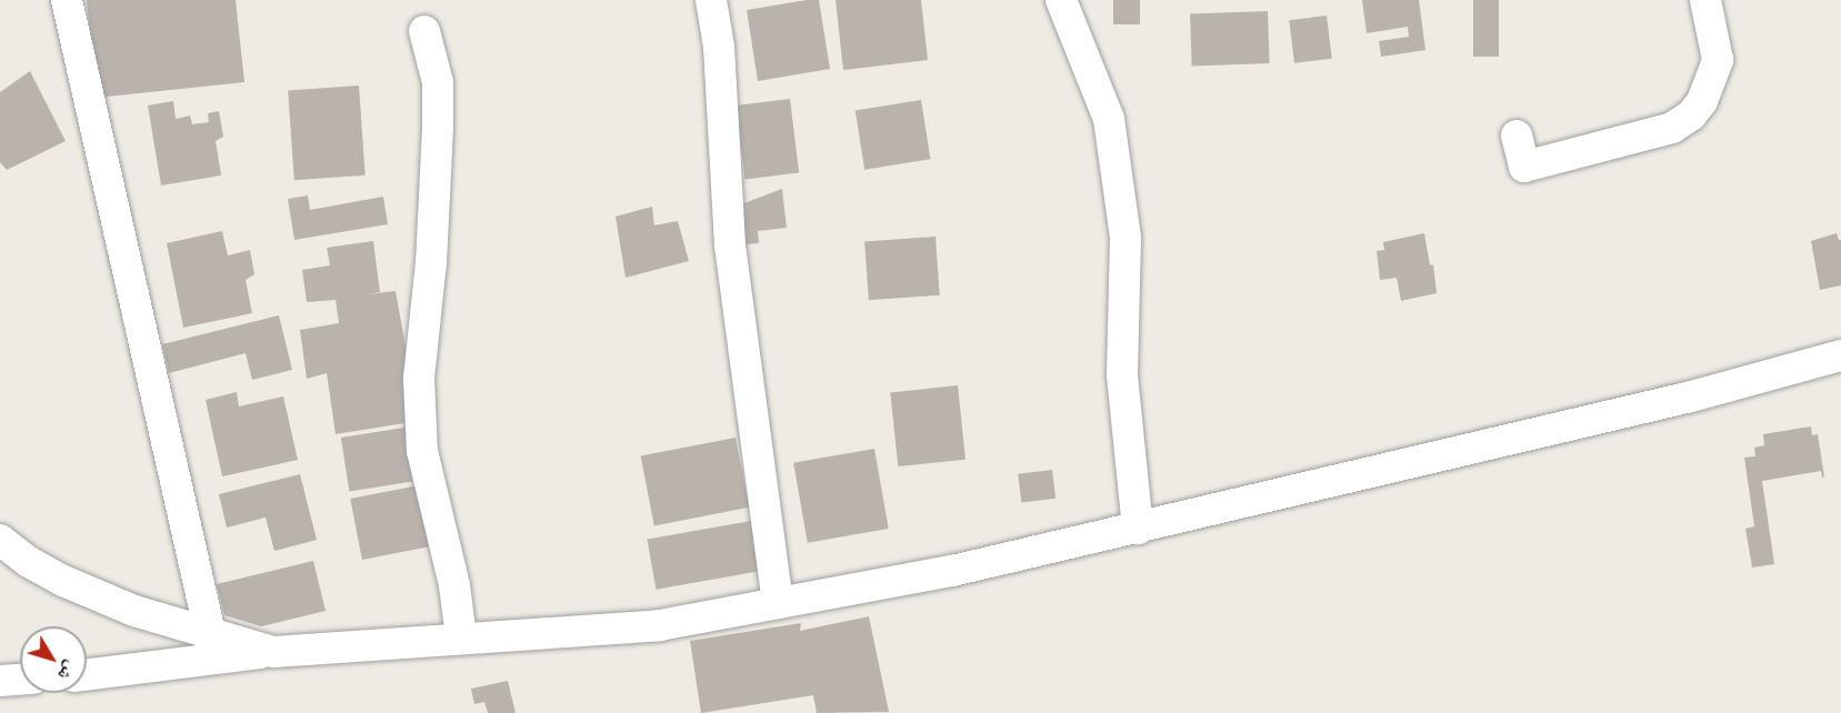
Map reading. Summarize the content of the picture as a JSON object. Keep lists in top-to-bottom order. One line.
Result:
{"north":"bottom right"}
